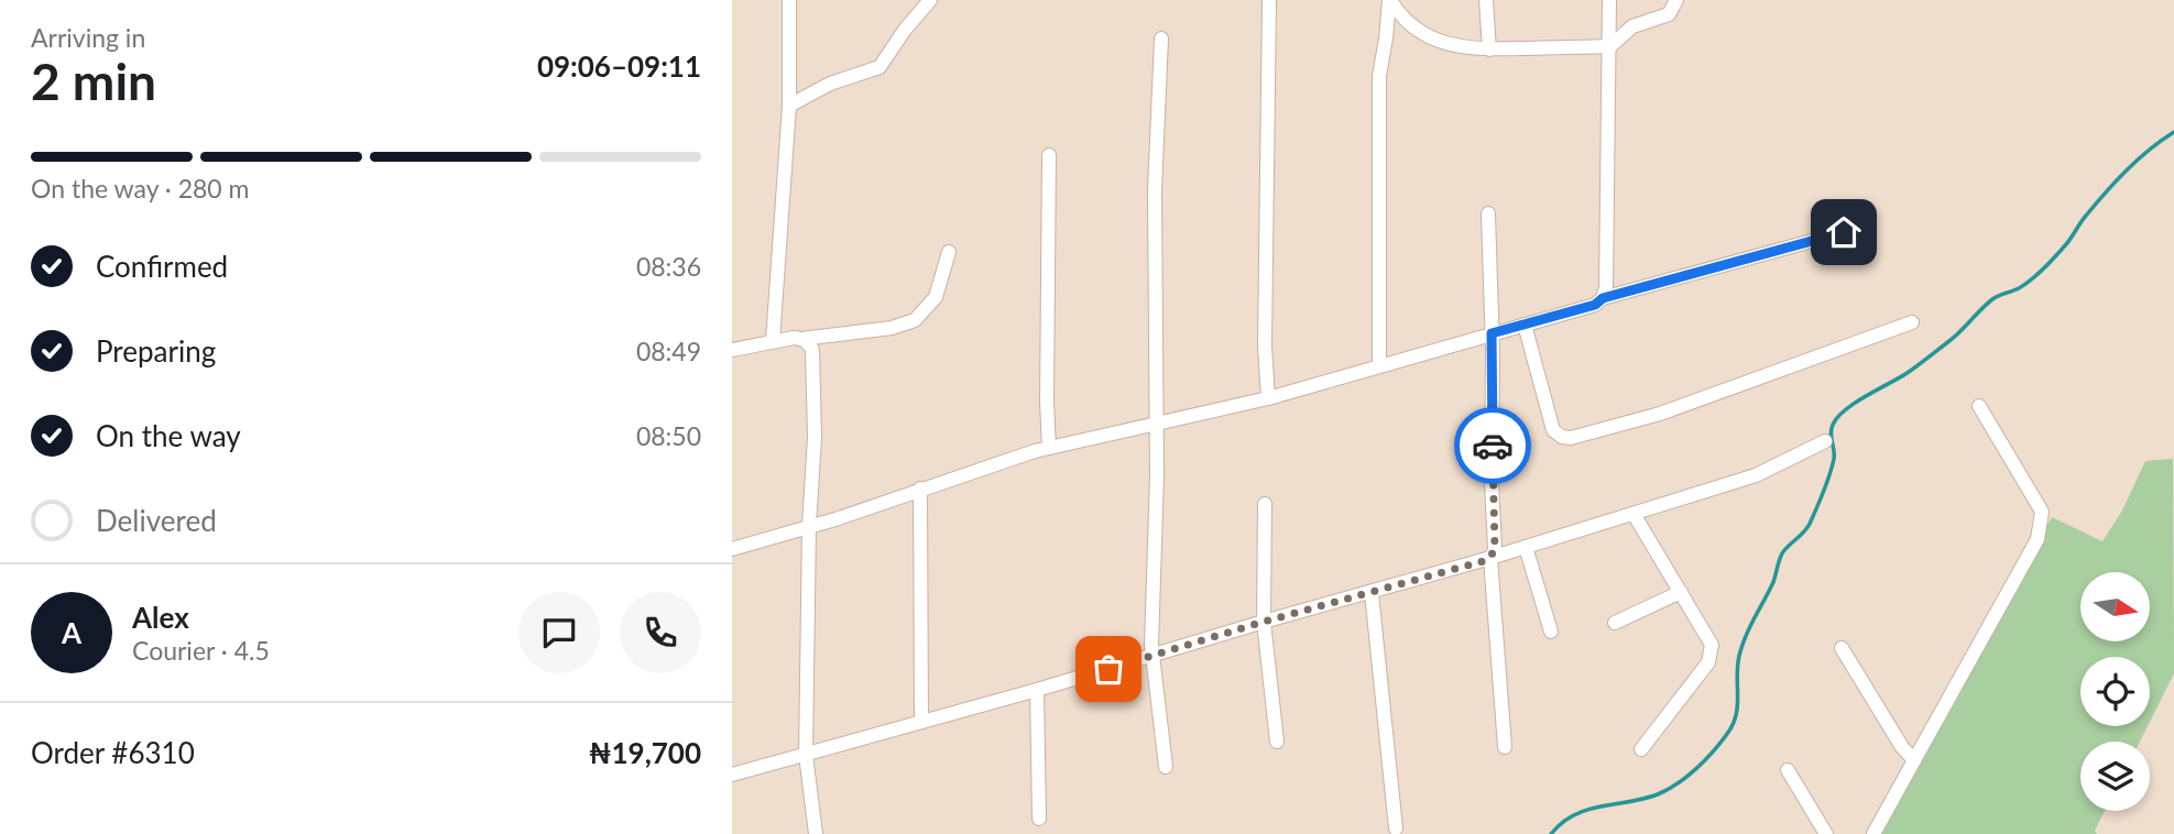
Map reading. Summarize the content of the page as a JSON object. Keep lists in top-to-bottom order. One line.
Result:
{"north":"right","page":{"heading":["2 min","Arriving in","09:06–09:11"],"panel":["Alex","Courier · 4.5","Order #6310","₦19,700"],"bar":"On the way · 280 m","list":[["Confirmed","08:36"],["Preparing","08:49"],["On the way","08:50"],"Delivered"],"round":"A"}}
